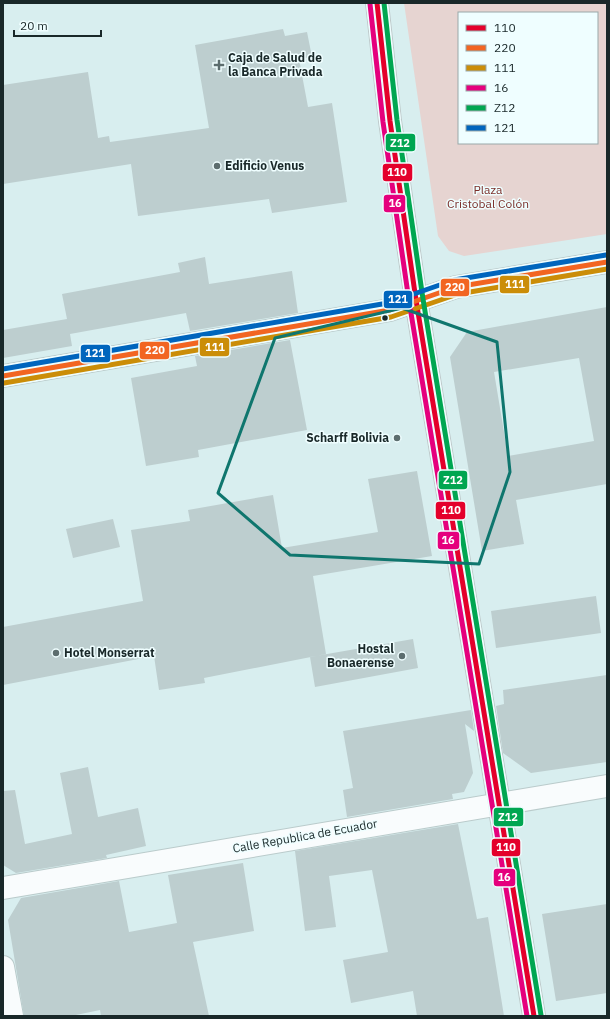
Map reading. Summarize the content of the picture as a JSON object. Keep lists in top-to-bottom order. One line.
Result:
{"streets":{"street":["Calle Republica de Ecuador"]},"parks":["Plaza Cristobal Colón"],"places":{"health":["Caja de Salud de la Banca Privada"],"other":["Edificio Venus","Scharff Bolivia","Hotel Monserrat","Hostal Bonaerense"]},"lines":["transit line 110","transit line Z12","transit line 16","transit line 121","transit line 220","transit line 111"],"legend":["110","220","111","16","Z12","121"],"scale_bar":"20 m"}
